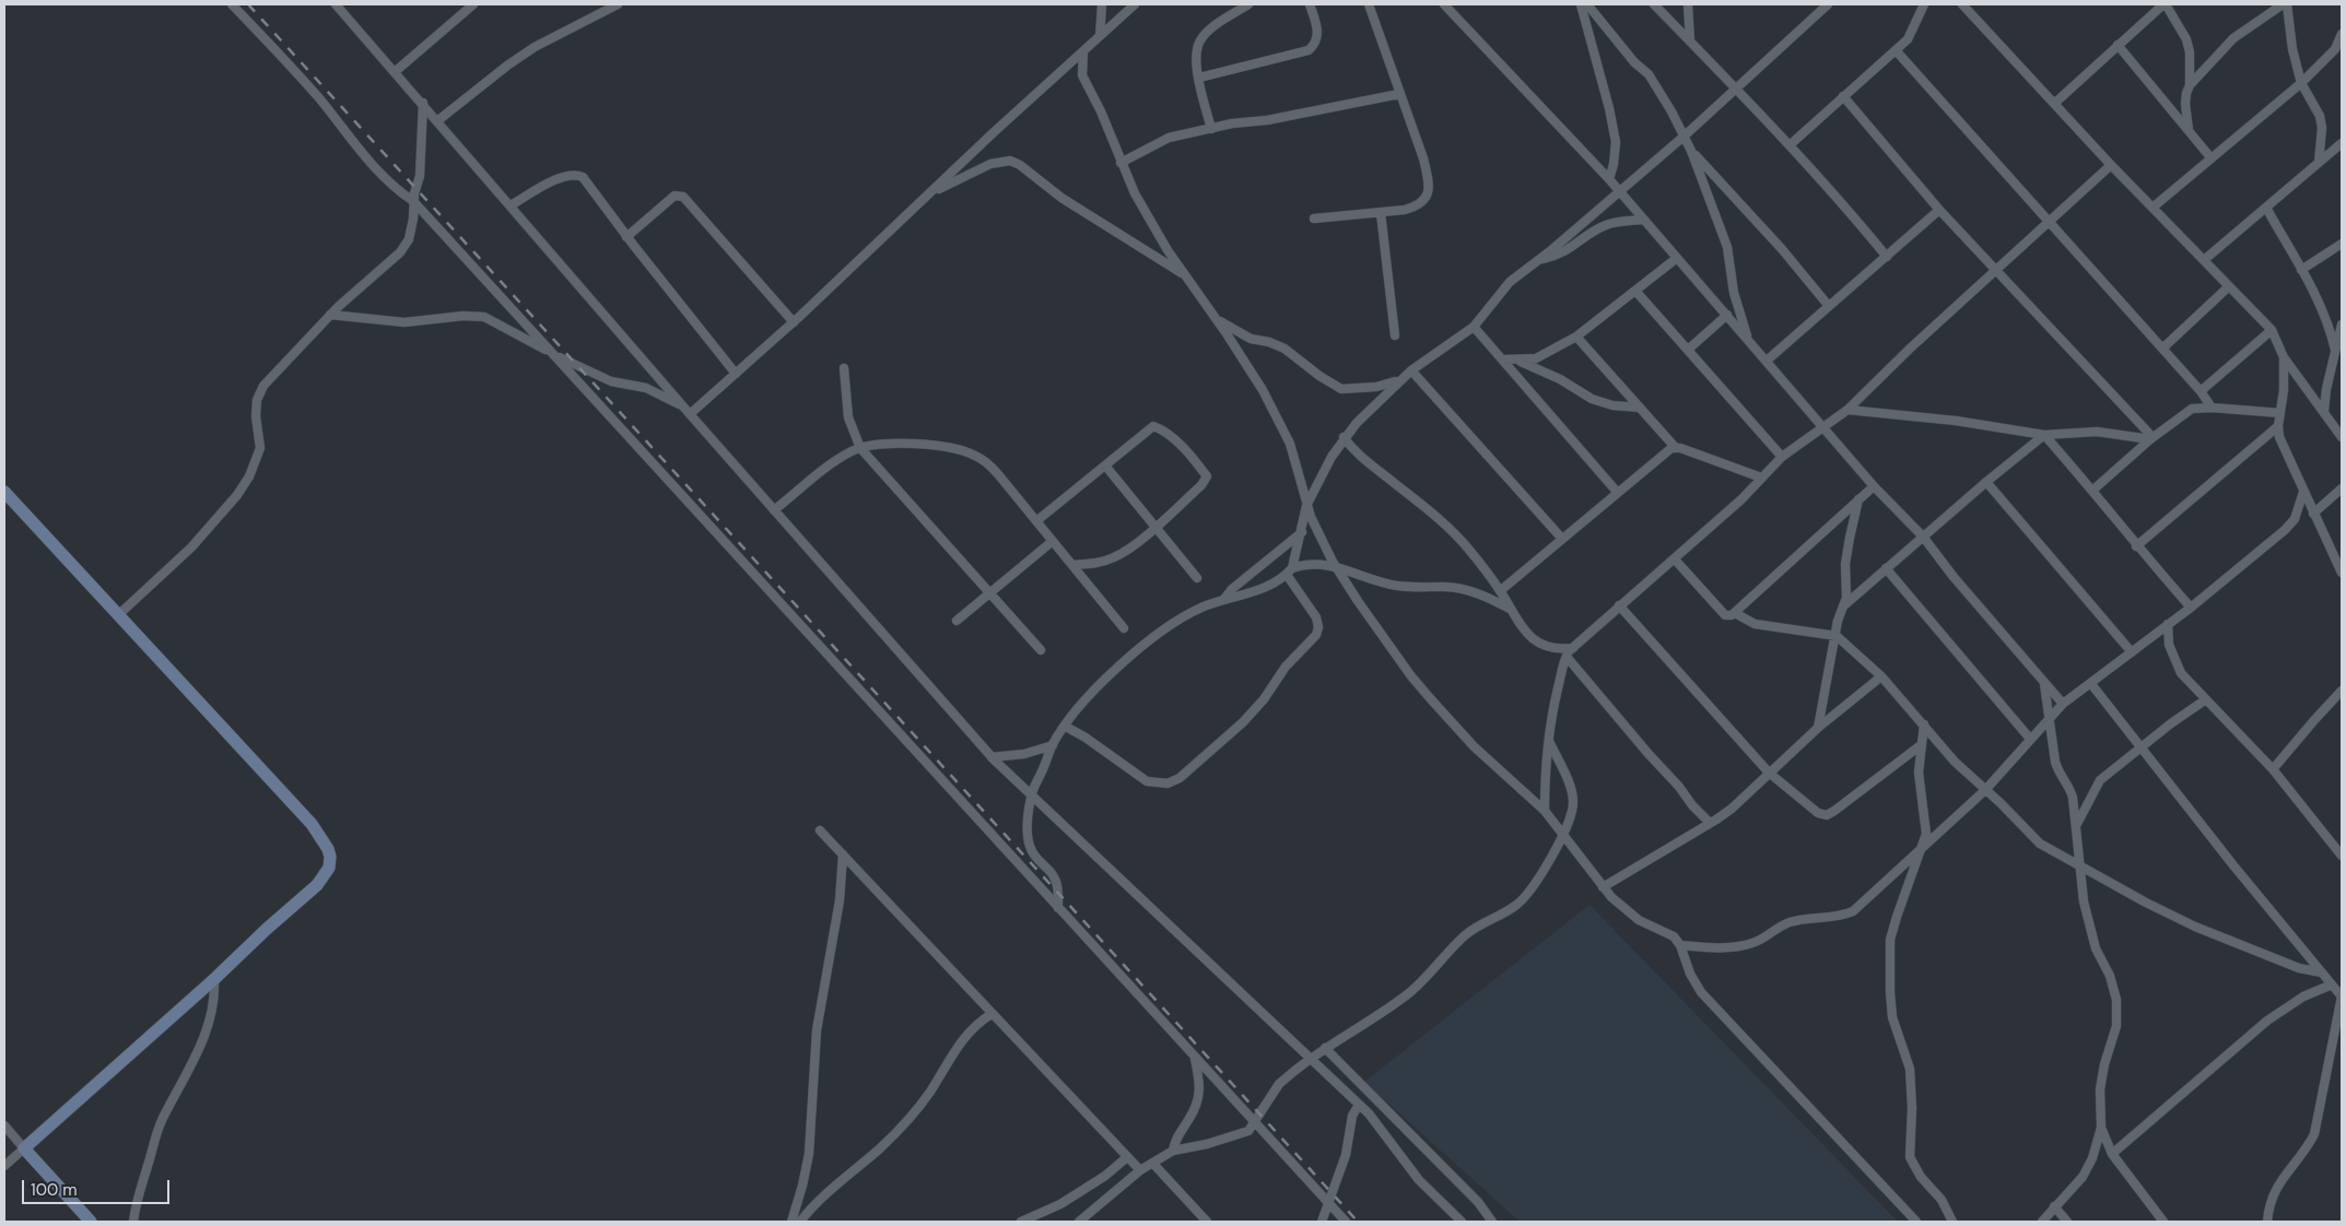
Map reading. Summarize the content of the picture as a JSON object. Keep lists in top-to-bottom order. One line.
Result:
{"scale_bar":"100 m"}
